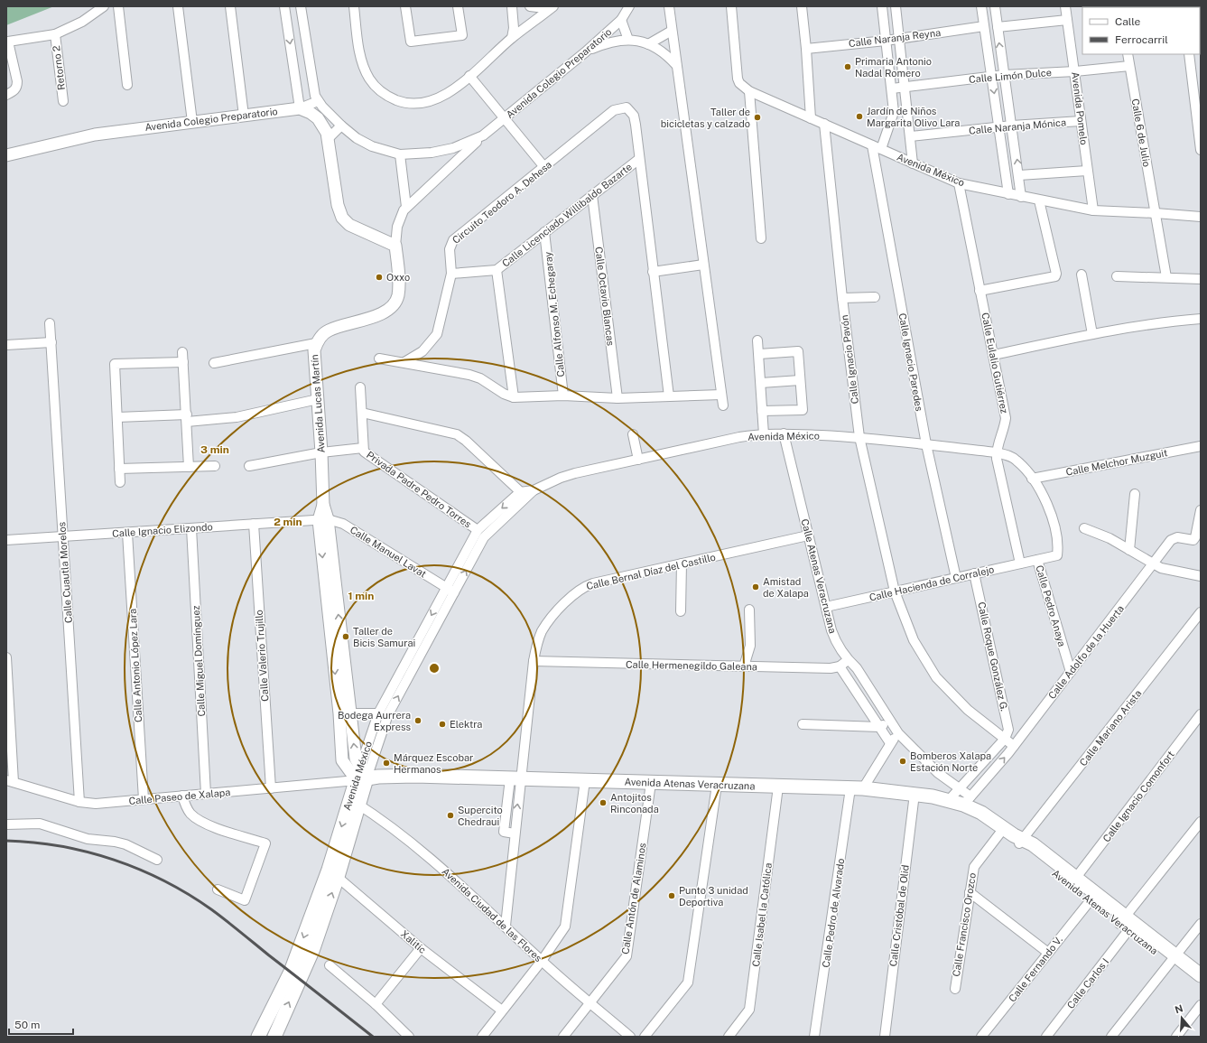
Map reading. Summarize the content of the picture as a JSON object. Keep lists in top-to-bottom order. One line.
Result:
{"streets":{"main road":["Avenida México","Avenida Atenas Veracruzana"],"street":["Calle Naranja Reyna","Retorno 2","Avenida Colegio Preparatorio","Calle Limón Dulce","Avenida Pomelo","Calle Naranja Mónica","Calle 6 de Julio","Circuito Teodoro A. Dehesa","Calle Licenciado Willibaldo Bazarte","Calle Octavio Blancas","Calle Alfonso M. Echegaray","Calle Ignacio Pavón","Calle Ignacio Paredes","Calle Eulalio Gutiérrez","Avenida Lucas Martín","Calle Melchor Muzguit","Privada Padre Pedro Torres","Calle Ignacio Elizondo","Calle Manuel Lavat","Calle Bernal Díaz del Castillo","Calle Cuautla Morelos","Calle Atenas Veracruzana","Calle Hacienda de Corralejo","Calle Pedro Anaya","Calle Adolfo de la Huerta","Calle Valerio Trujillo","Calle Roque González G.","Calle Miguel Domínguez","Calle Antonio López Lara","Calle Hermenegildo Galeana","Calle Mariano Arista","Calle Paseo de Xalapa","Calle Ignacio Comonfort","Calle Antón de Alaminos","Calle Pedro de Alvarado","Avenida Ciudad de las Flores","Calle Isabel la Católica","Calle Cristóbal de Olid","Calle Francisco Orozco","Xalitic","Calle Fernando V.","Calle Carlos I"]},"crossings":[["Avenida Colegio Preparatorio","Avenida Lucas Martín"],["Calle Limón Dulce","Avenida Pomelo"],["Calle Limón Dulce","Calle 6 de Julio"],["Avenida Pomelo","Calle Naranja Mónica"],["Avenida Pomelo","Avenida México"],["Calle 6 de Julio","Avenida México"],["Avenida México","Calle Ignacio Pavón"],["Avenida México","Calle Ignacio Paredes"],["Avenida México","Calle Eulalio Gutiérrez"],["Avenida México","Avenida Lucas Martín"],["Avenida México","Calle Melchor Muzguit"],["Avenida México","Privada Padre Pedro Torres"],["Avenida México","Calle Manuel Lavat"],["Avenida México","Calle Atenas Veracruzana"],["Avenida México","Calle Hacienda de Corralejo"],["Avenida México","Avenida Atenas Veracruzana"],["Avenida México","Calle Paseo de Xalapa"],["Avenida México","Avenida Ciudad de las Flores"],["Avenida México","Xalitic"],["Circuito Teodoro A. Dehesa","Calle Licenciado Willibaldo Bazarte"],["Calle Licenciado Willibaldo Bazarte","Calle Octavio Blancas"],["Calle Licenciado Willibaldo Bazarte","Calle Alfonso M. Echegaray"],["Calle Ignacio Pavón","Calle Hacienda de Corralejo"],["Calle Ignacio Pavón","Calle Adolfo de la Huerta"],["Calle Ignacio Pavón","Calle Roque González G."],["Calle Ignacio Paredes","Calle Hacienda de Corralejo"],["Avenida Lucas Martín","Calle Ignacio Elizondo"],["Avenida Lucas Martín","Calle Manuel Lavat"],["Avenida Lucas Martín","Avenida Atenas Veracruzana"],["Avenida Lucas Martín","Calle Paseo de Xalapa"],["Calle Melchor Muzguit","Calle Hacienda de Corralejo"],["Calle Ignacio Elizondo","Calle Manuel Lavat"],["Calle Ignacio Elizondo","Calle Cuautla Morelos"],["Calle Ignacio Elizondo","Calle Valerio Trujillo"],["Calle Ignacio Elizondo","Calle Miguel Domínguez"],["Calle Ignacio Elizondo","Calle Antonio López Lara"],["Calle Bernal Díaz del Castillo","Calle Atenas Veracruzana"],["Calle Bernal Díaz del Castillo","Calle Hermenegildo Galeana"],["Calle Bernal Díaz del Castillo","Avenida Atenas Veracruzana"],["Calle Bernal Díaz del Castillo","Avenida Ciudad de las Flores"],["Calle Cuautla Morelos","Calle Paseo de Xalapa"],["Calle Atenas Veracruzana","Calle Hacienda de Corralejo"],["Calle Atenas Veracruzana","Calle Adolfo de la Huerta"],["Calle Atenas Veracruzana","Avenida Atenas Veracruzana"],["Calle Hacienda de Corralejo","Calle Pedro Anaya"],["Calle Hacienda de Corralejo","Calle Roque González G."],["Calle Pedro Anaya","Calle Adolfo de la Huerta"],["Calle Adolfo de la Huerta","Avenida Atenas Veracruzana"],["Calle Valerio Trujillo","Calle Paseo de Xalapa"],["Calle Miguel Domínguez","Calle Paseo de Xalapa"],["Calle Antonio López Lara","Calle Paseo de Xalapa"],["Calle Mariano Arista","Avenida Atenas Veracruzana"],["Calle Mariano Arista","Calle Francisco Orozco"],["Avenida Atenas Veracruzana","Calle Paseo de Xalapa"],["Avenida Atenas Veracruzana","Calle Ignacio Comonfort"],["Avenida Atenas Veracruzana","Calle Antón de Alaminos"],["Avenida Atenas Veracruzana","Calle Pedro de Alvarado"],["Avenida Atenas Veracruzana","Calle Isabel la Católica"],["Avenida Atenas Veracruzana","Calle Cristóbal de Olid"],["Avenida Atenas Veracruzana","Calle Francisco Orozco"],["Avenida Atenas Veracruzana","Calle Fernando V."],["Avenida Atenas Veracruzana","Calle Carlos I"],["Calle Antón de Alaminos","Avenida Ciudad de las Flores"]],"places":["Primaria Antonio Nadal Romero","Jardín de Niños Margarita Olivo Lara","Taller de bicicletas y calzado","Oxxo","Amistad de Xalapa","Taller de Bicis Samurai","Bodega Aurrera Express","Elektra","Bomberos Xalapa Estación Norte","Márquez Escobar Hermanos","Antojitos Rinconada","Supercito Chedraui","Punto 3 unidad Deportiva"],"legend":["Calle","Ferrocarril"],"scale_bar":"50 m","north":"top","rings":["3 min","2 min","1 min"]}
